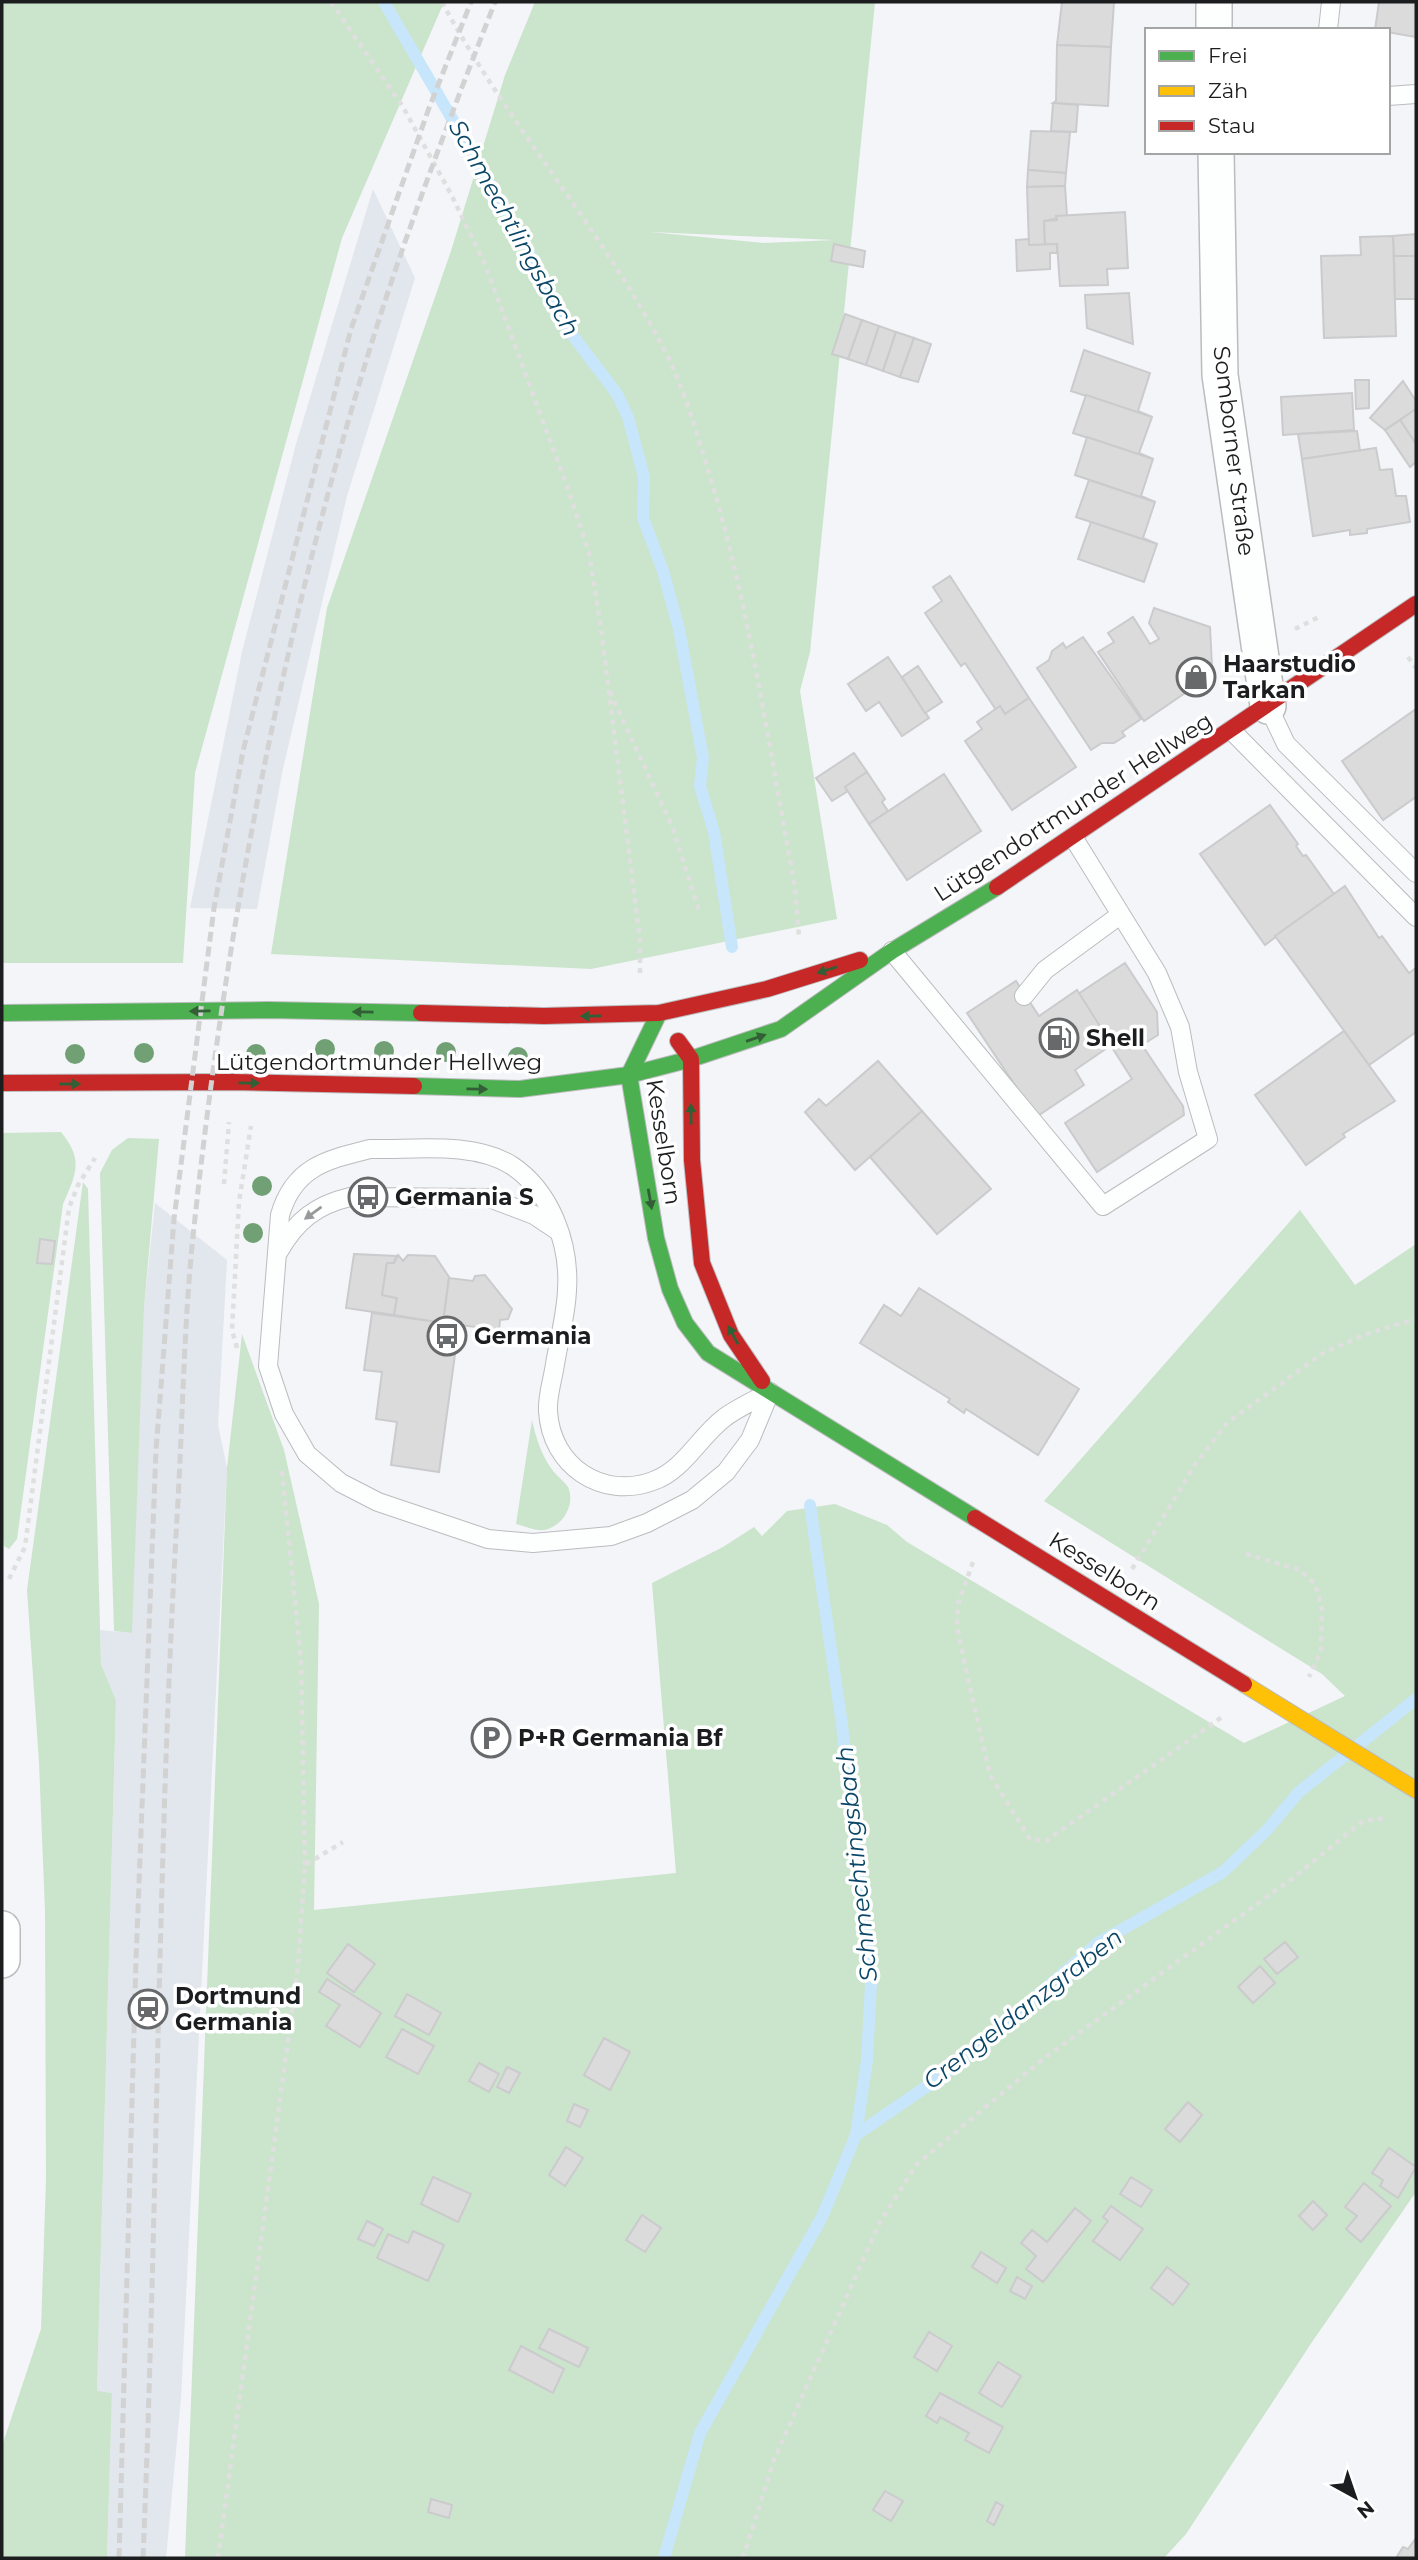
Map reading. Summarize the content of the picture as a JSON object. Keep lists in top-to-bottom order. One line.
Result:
{"streets":{"main road":["Lütgendortmunder Hellweg","Kesselborn"],"street":["Somborner Straße"]},"crossings":[["Somborner Straße","Lütgendortmunder Hellweg"],["Lütgendortmunder Hellweg","Kesselborn"]],"water":["Schmechtlingsbach","Schmechtingsbach","Crengeldanzgraben"],"places":{"shop":["Haarstudio Tarkan"],"fuel station":["Shell"],"bus stop":["Germania S","Germania"],"parking":["P+R Germania Bf"],"station":["Dortmund Germania"]},"legend":["Frei","Zäh","Stau"],"north":"bottom right"}
